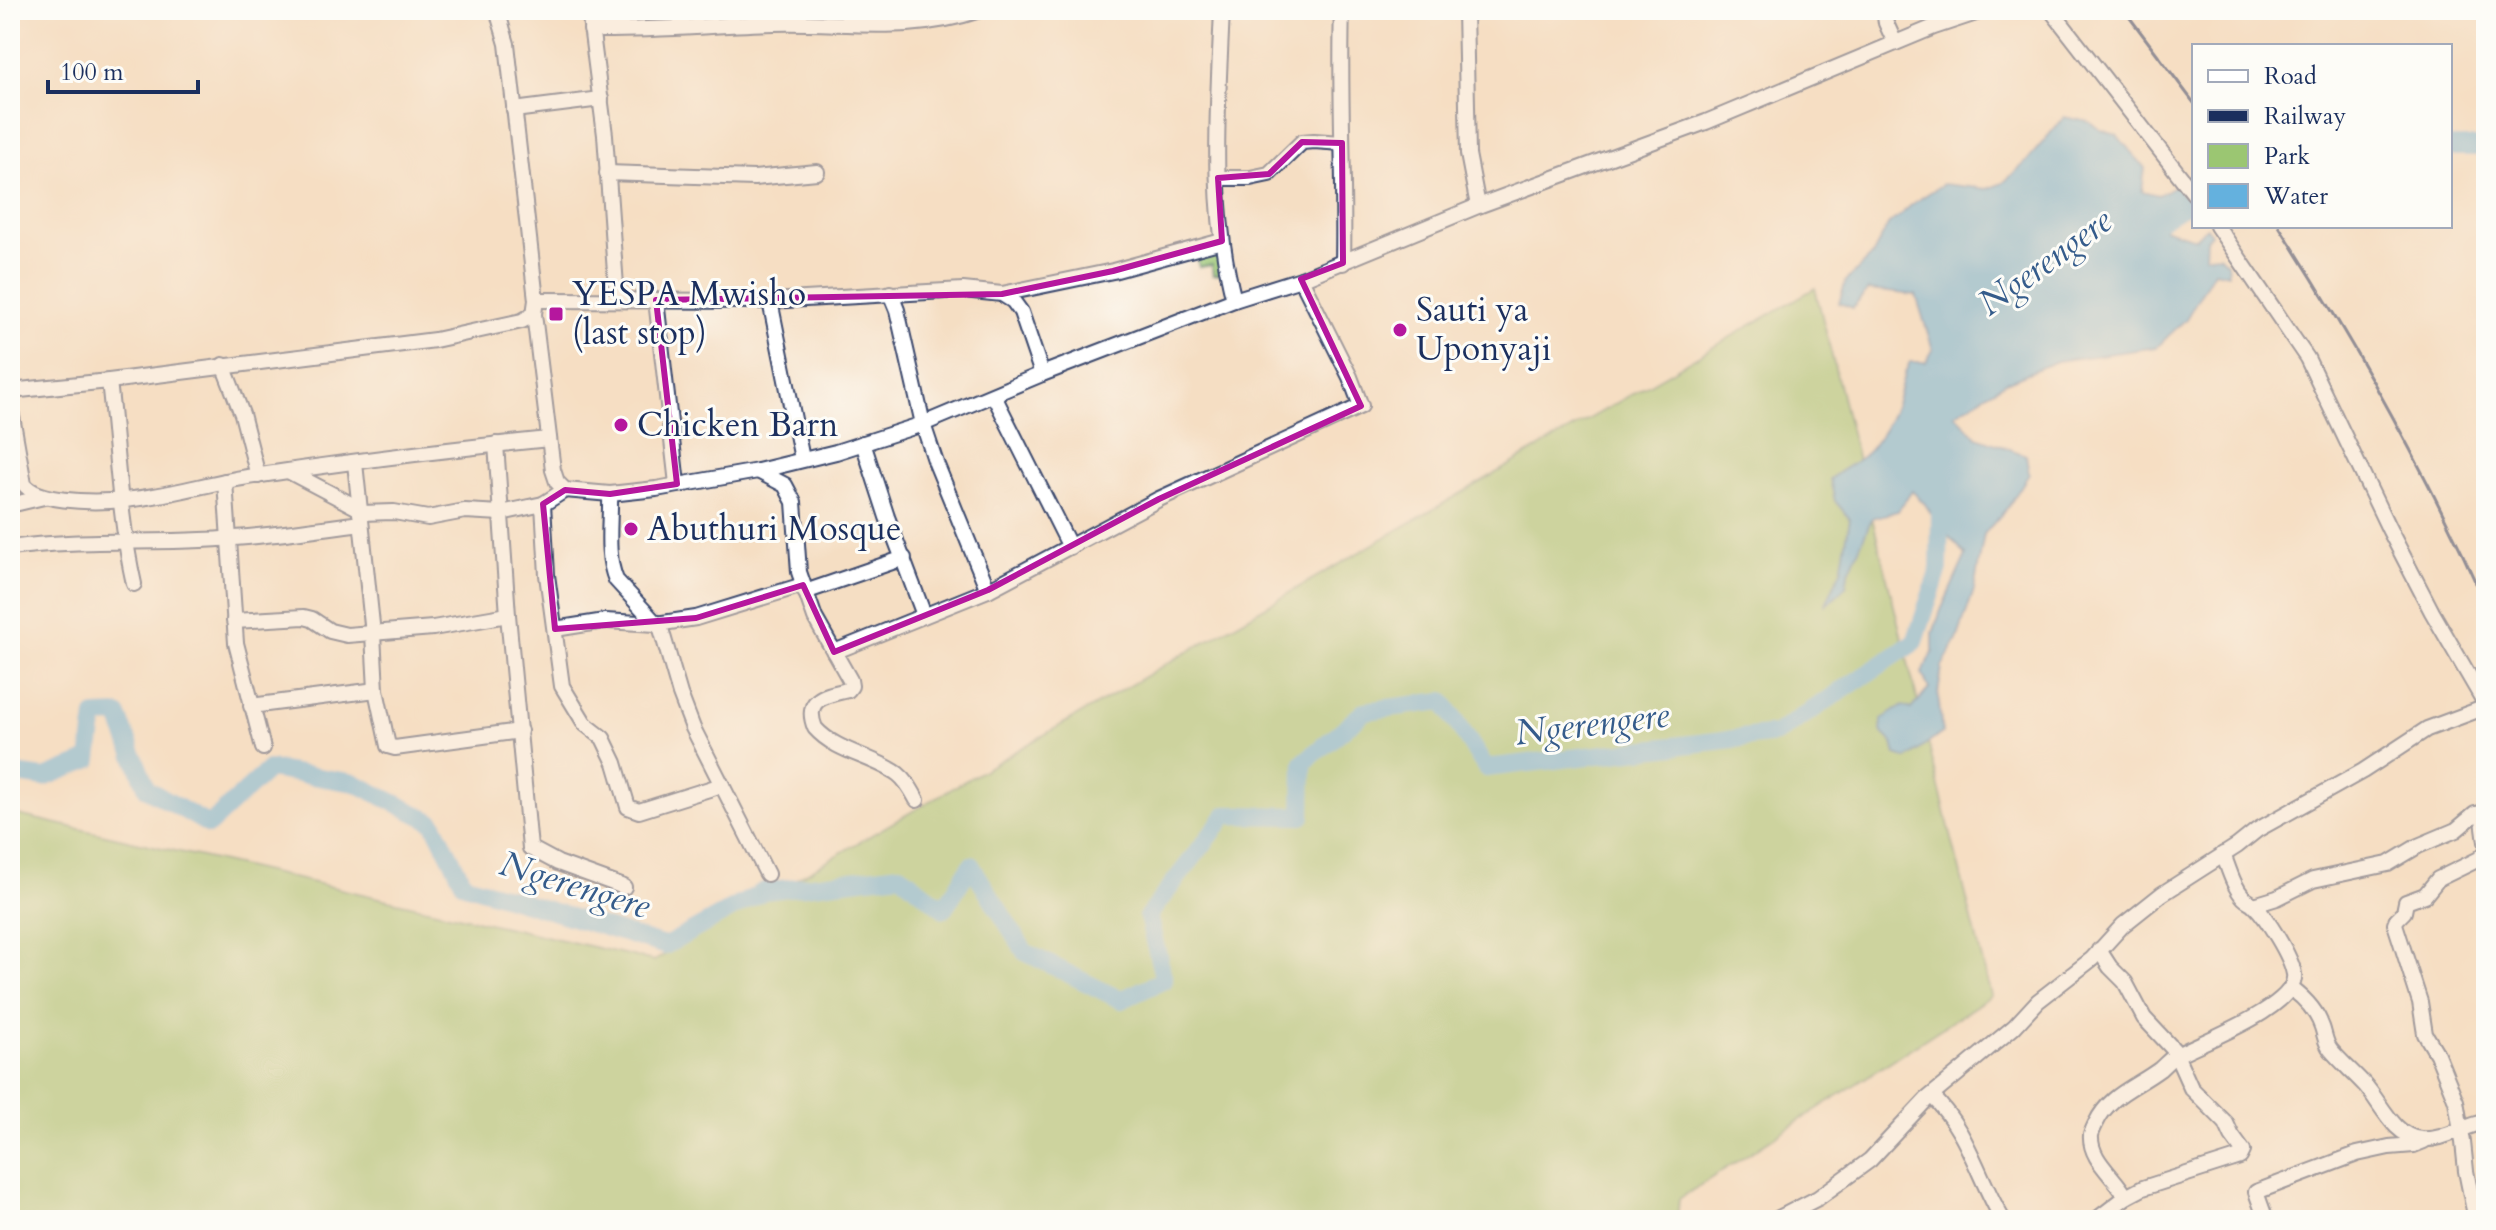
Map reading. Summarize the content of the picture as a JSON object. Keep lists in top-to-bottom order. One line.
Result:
{"water":["Ngerengere"],"places":{"transit":["YESPA Mwisho (last stop)"],"other":["Sauti ya Uponyaji","Chicken Barn","Abuthuri Mosque"]},"legend":["Road","Railway","Park","Water"],"scale_bar":"100 m"}
